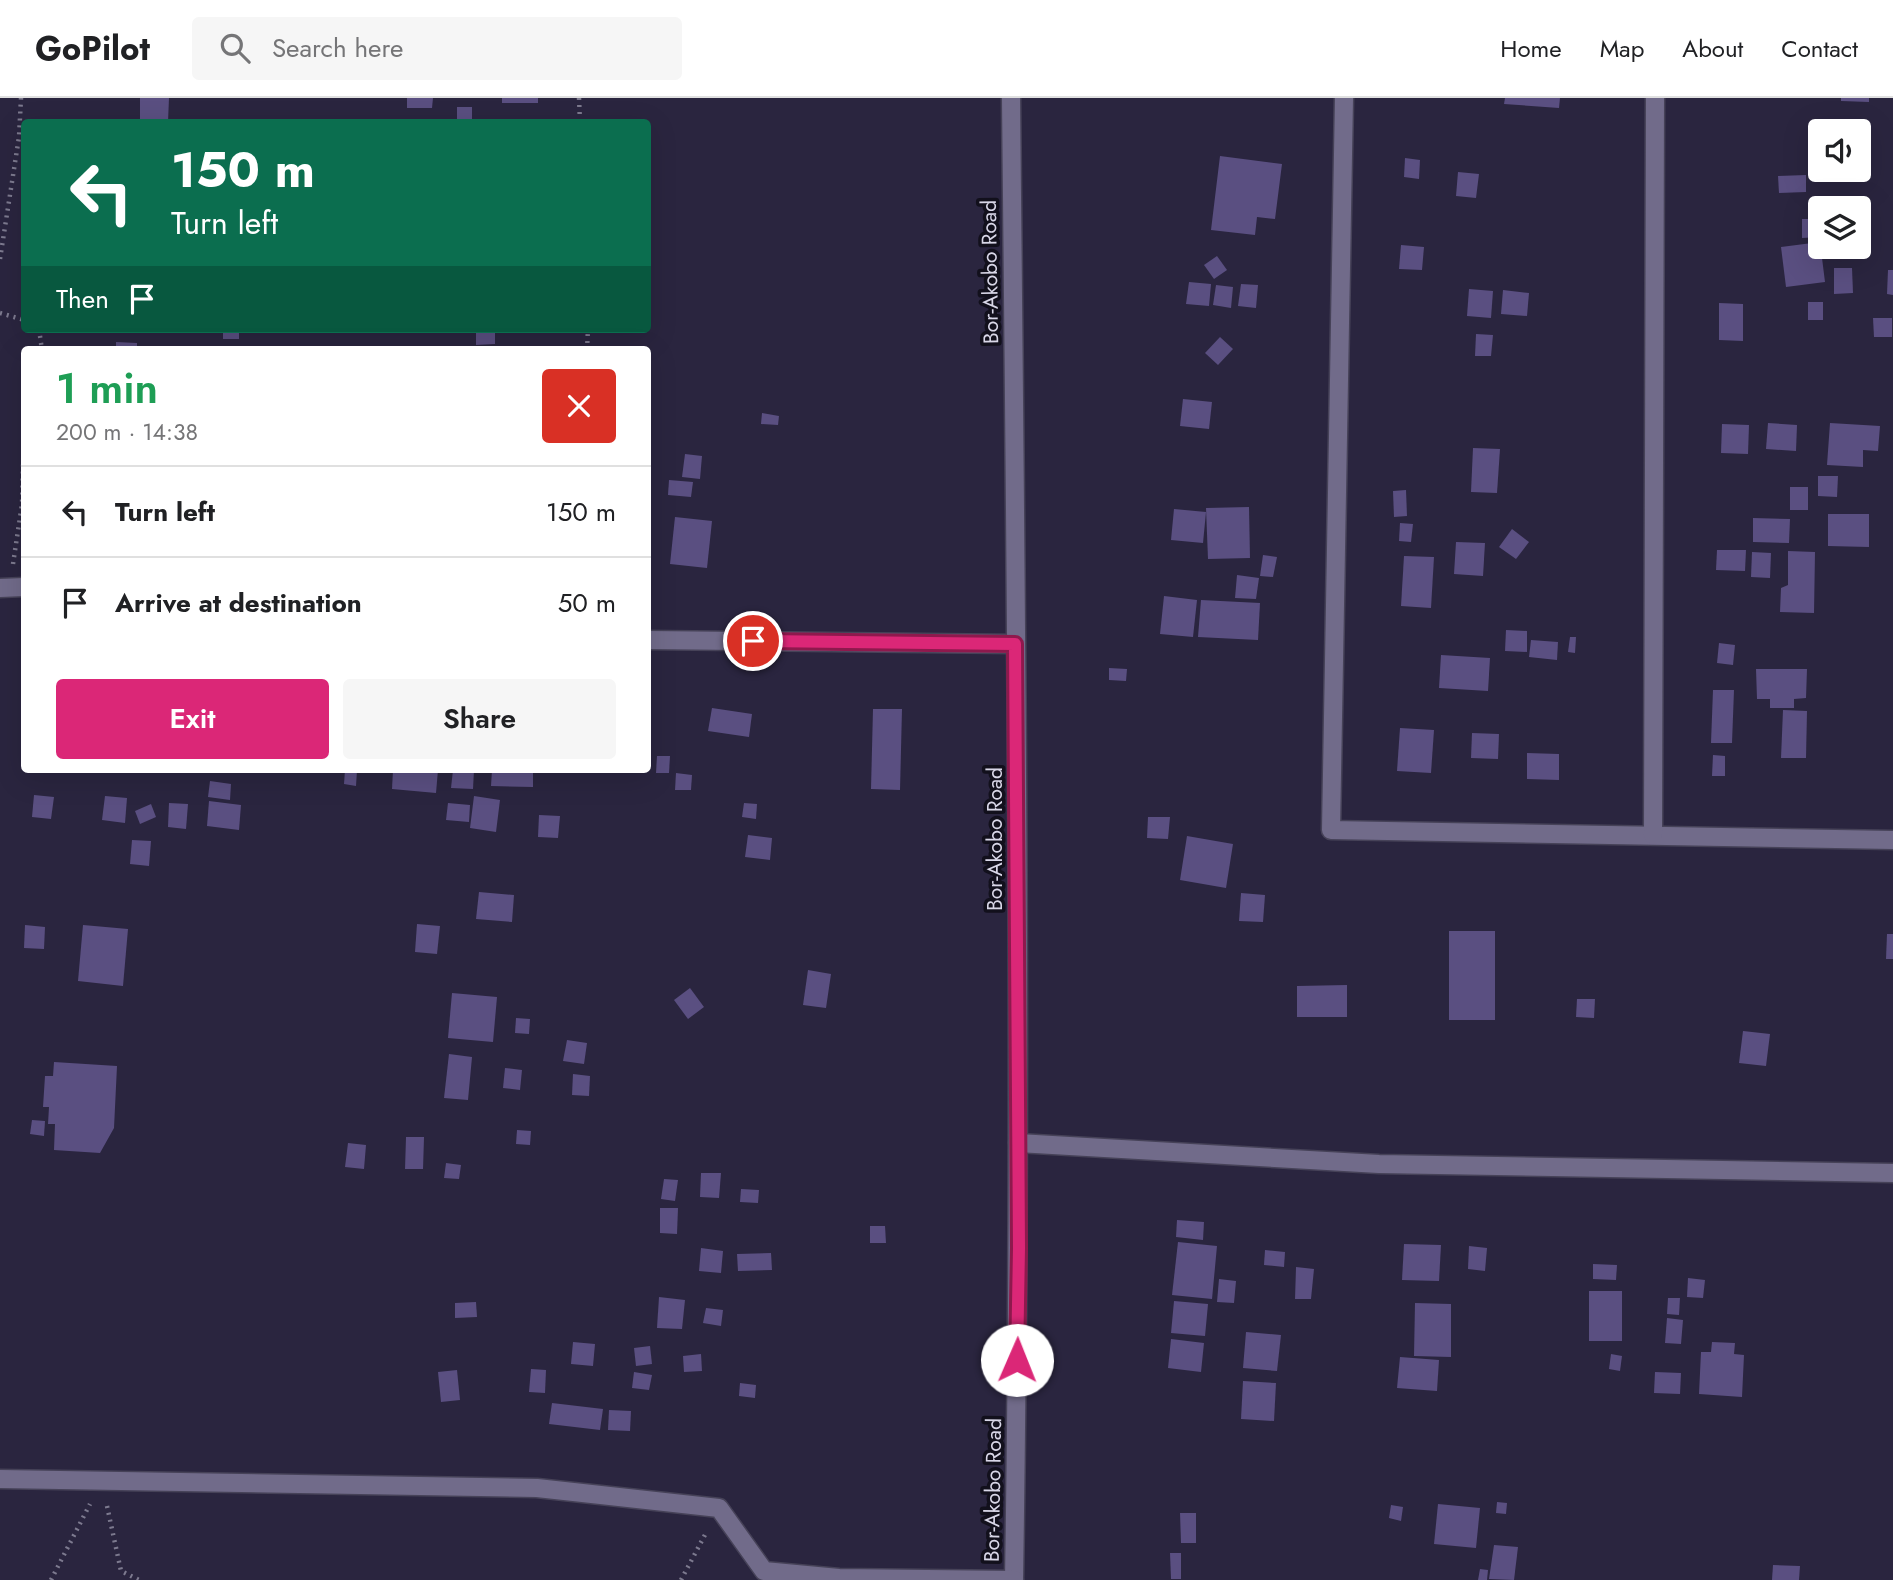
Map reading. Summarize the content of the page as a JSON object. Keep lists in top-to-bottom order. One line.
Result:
{"streets":{"street":["Bor-Akobo Road"]},"page":{"header":"GoPilot","search":"Search here","nav":["Home","Map","About","Contact"],"turn":["150 m","Turn left"],"then":"Then","heading":["1 min","200 m · 14:38"],"list":[{"name":"Turn left","value":"150 m"},{"name":"Arrive at destination","value":"50 m"}],"buttons":["Exit","Share"]}}
